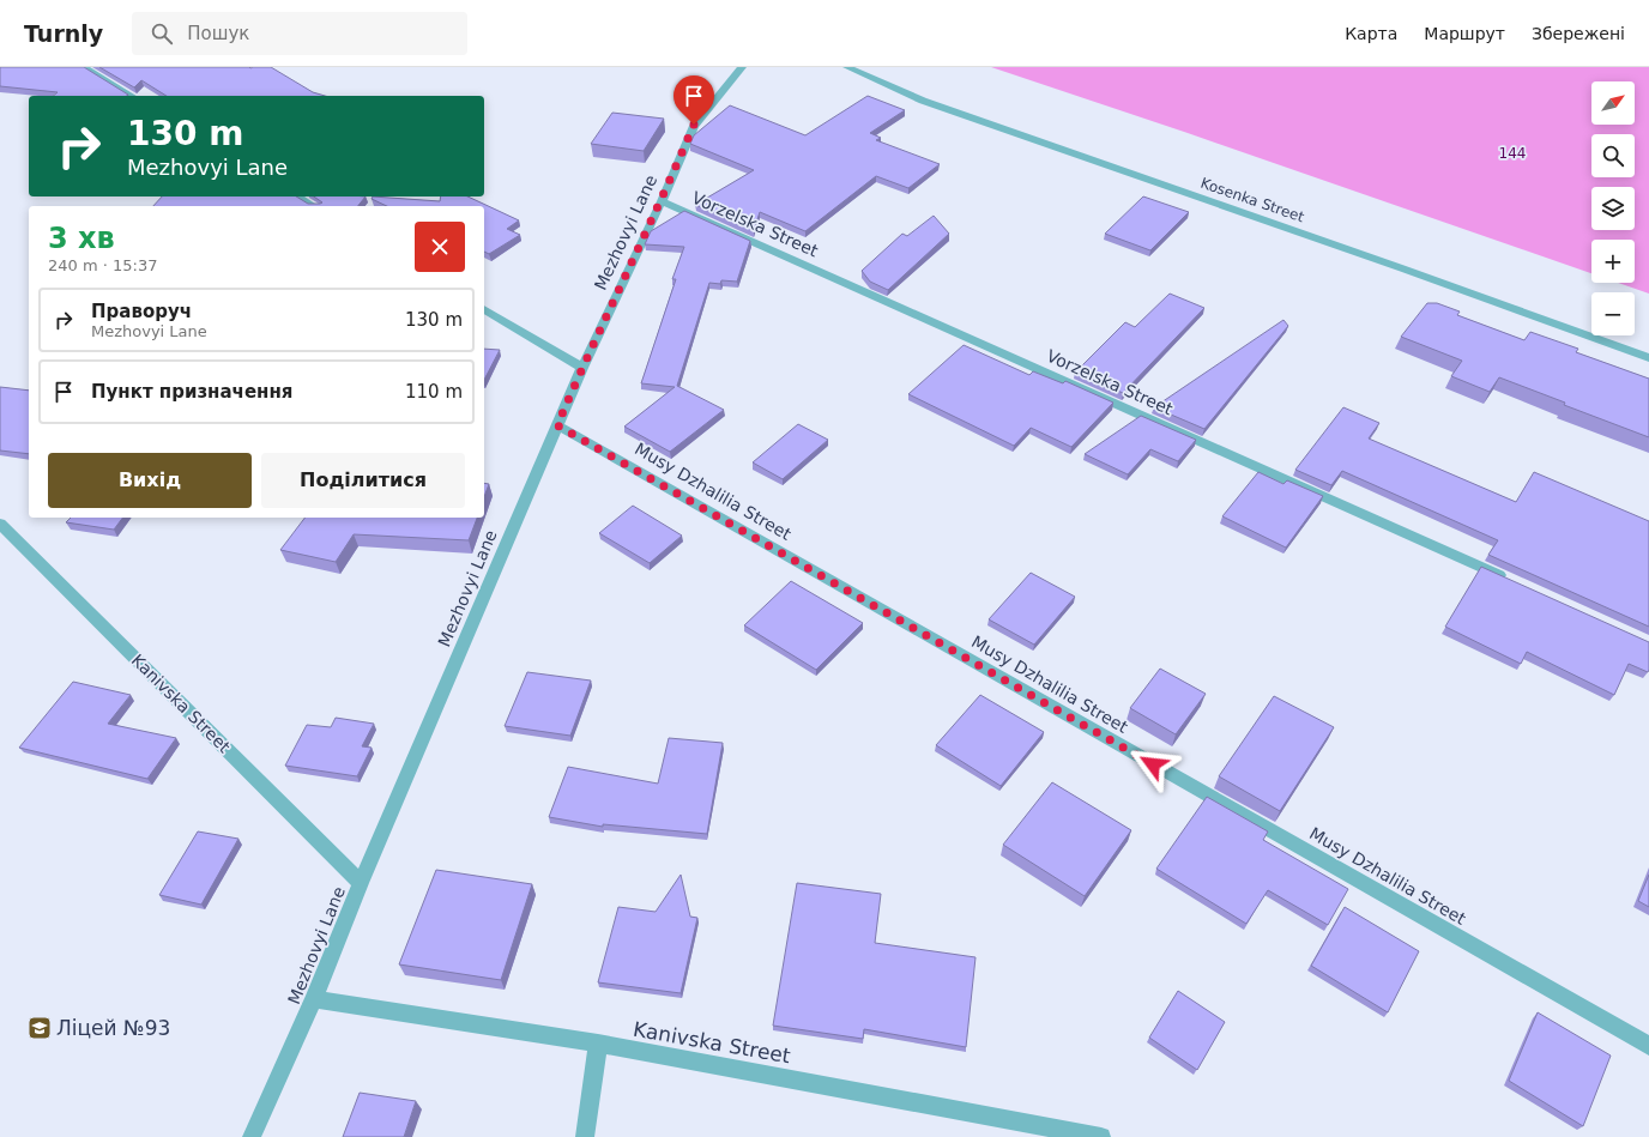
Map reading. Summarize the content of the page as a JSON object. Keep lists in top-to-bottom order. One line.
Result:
{"streets":{"street":["Kosenka Street","Vorzelska Street","Mezhovyi Lane","Musy Dzhalilia Street","Kanivska Street"]},"crossings":[["Vorzelska Street","Mezhovyi Lane"],["Mezhovyi Lane","Musy Dzhalilia Street"],["Mezhovyi Lane","Kanivska Street"]],"parks":["144"],"places":{"school or university":["Ліцей №93"]},"north":"top right","page":{"header":"Turnly","search":"Пошук","nav":["Карта","Маршрут","Збережені"],"map_buttons":["+","−"],"turn":["130 m","Mezhovyi Lane"],"heading":["3 хв","240 m · 15:37"],"list":[{"name":"Праворуч","note":"Mezhovyi Lane","value":"130 m"},{"name":"Пункт призначення","value":"110 m"}],"buttons":["Вихід","Поділитися"]}}
